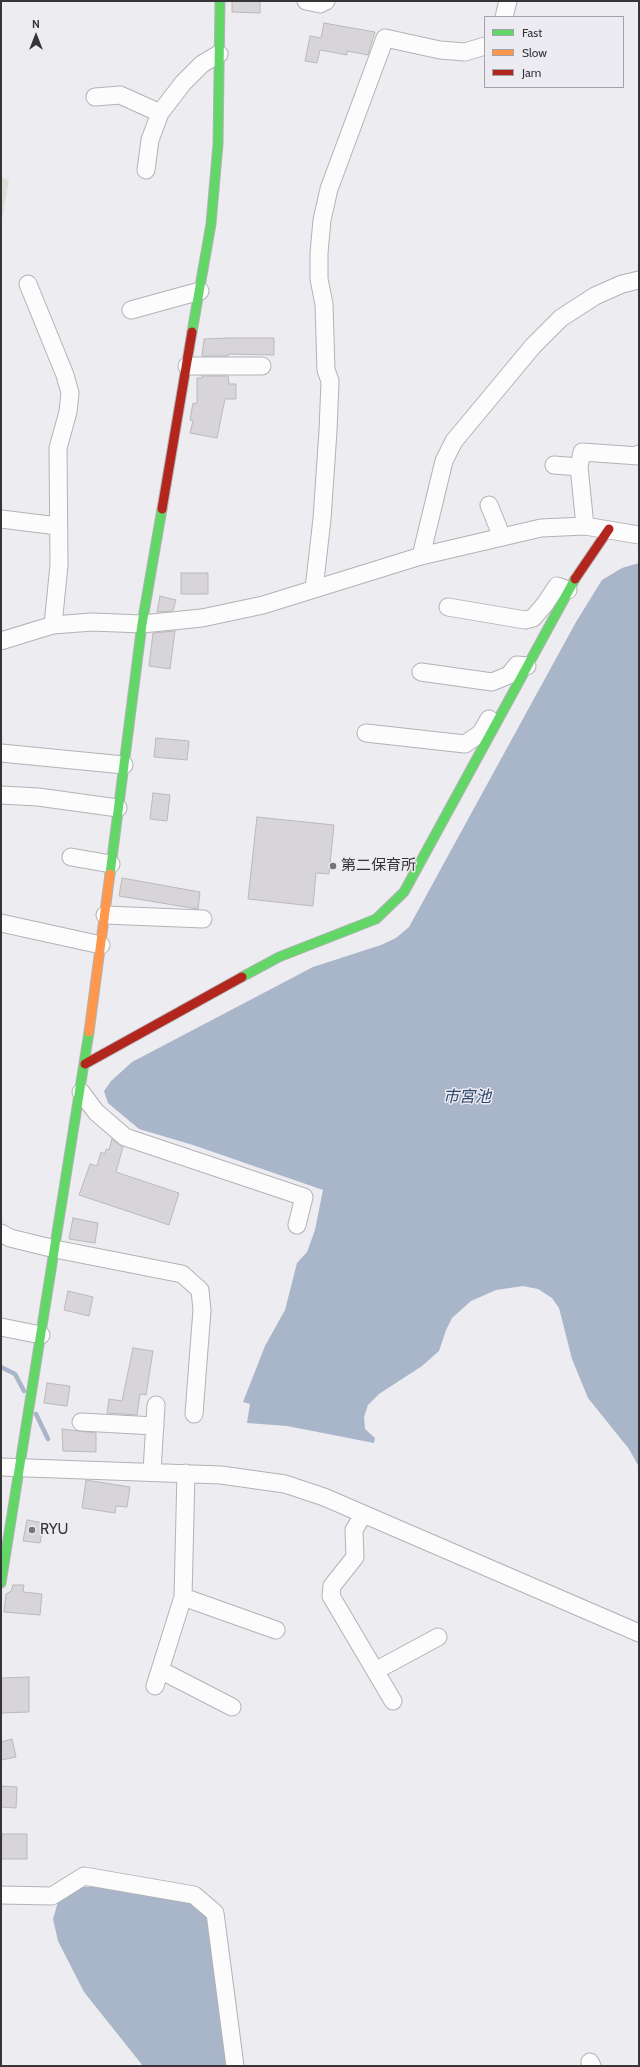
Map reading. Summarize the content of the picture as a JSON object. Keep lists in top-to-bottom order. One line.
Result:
{"water":["市宮池"],"places":["第二保育所","RYU"],"legend":["Fast","Slow","Jam"],"north":"top"}
